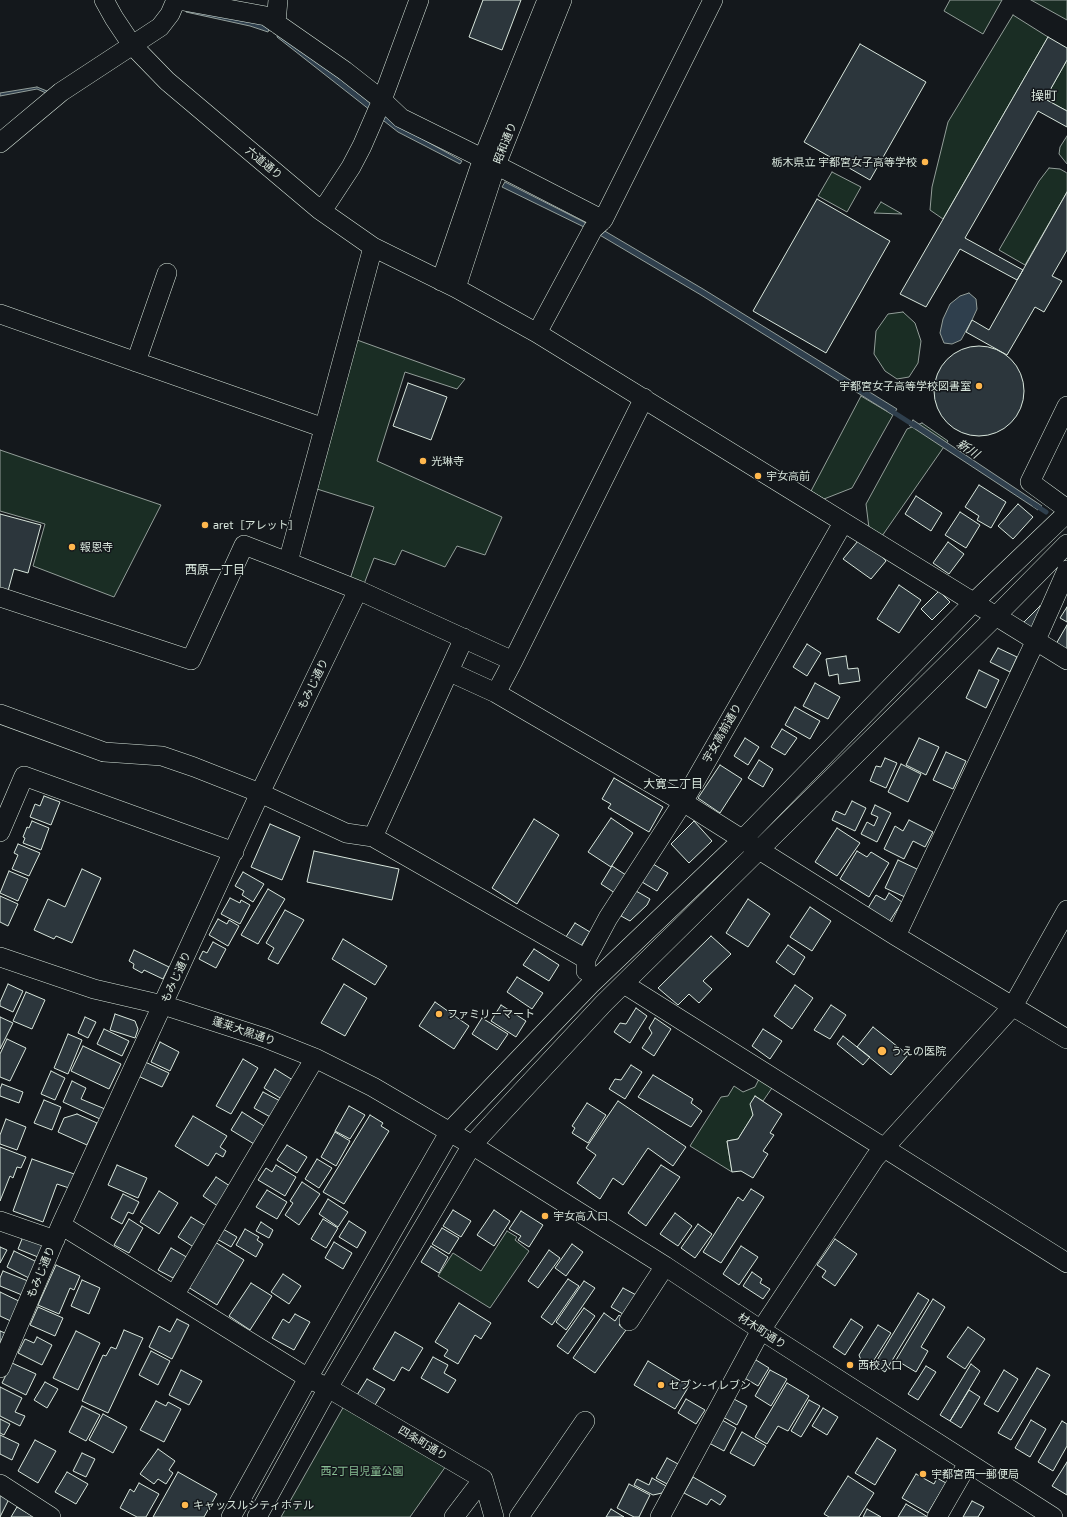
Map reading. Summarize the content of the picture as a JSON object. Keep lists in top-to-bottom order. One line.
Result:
{"streets":{"street":["昭和通り","六道通り","もみじ通り","宇女高前通り","蓬莱大黒通り","材木町通り","四条町通り"]},"crossings":[["昭和通り","六道通り"],["六道通り","宇女高前通り"],["もみじ通り","蓬莱大黒通り"],["もみじ通り","四条町通り"],["蓬莱大黒通り","材木町通り"]],"districts":["操町","西原一丁目","大寛二丁目"],"water":["新川"],"parks":["西2丁目児童公園"],"places":["栃木県立 宇都宮女子高等学校","宇都宮女子高等学校図書室","光琳寺","宇女高前","aret［アレット］","報恩寺","ファミリーマート","うえの医院","宇女高入口","西校入口","セブン-イレブン","宇都宮西一郵便局","キャッスルシティホテル"]}
